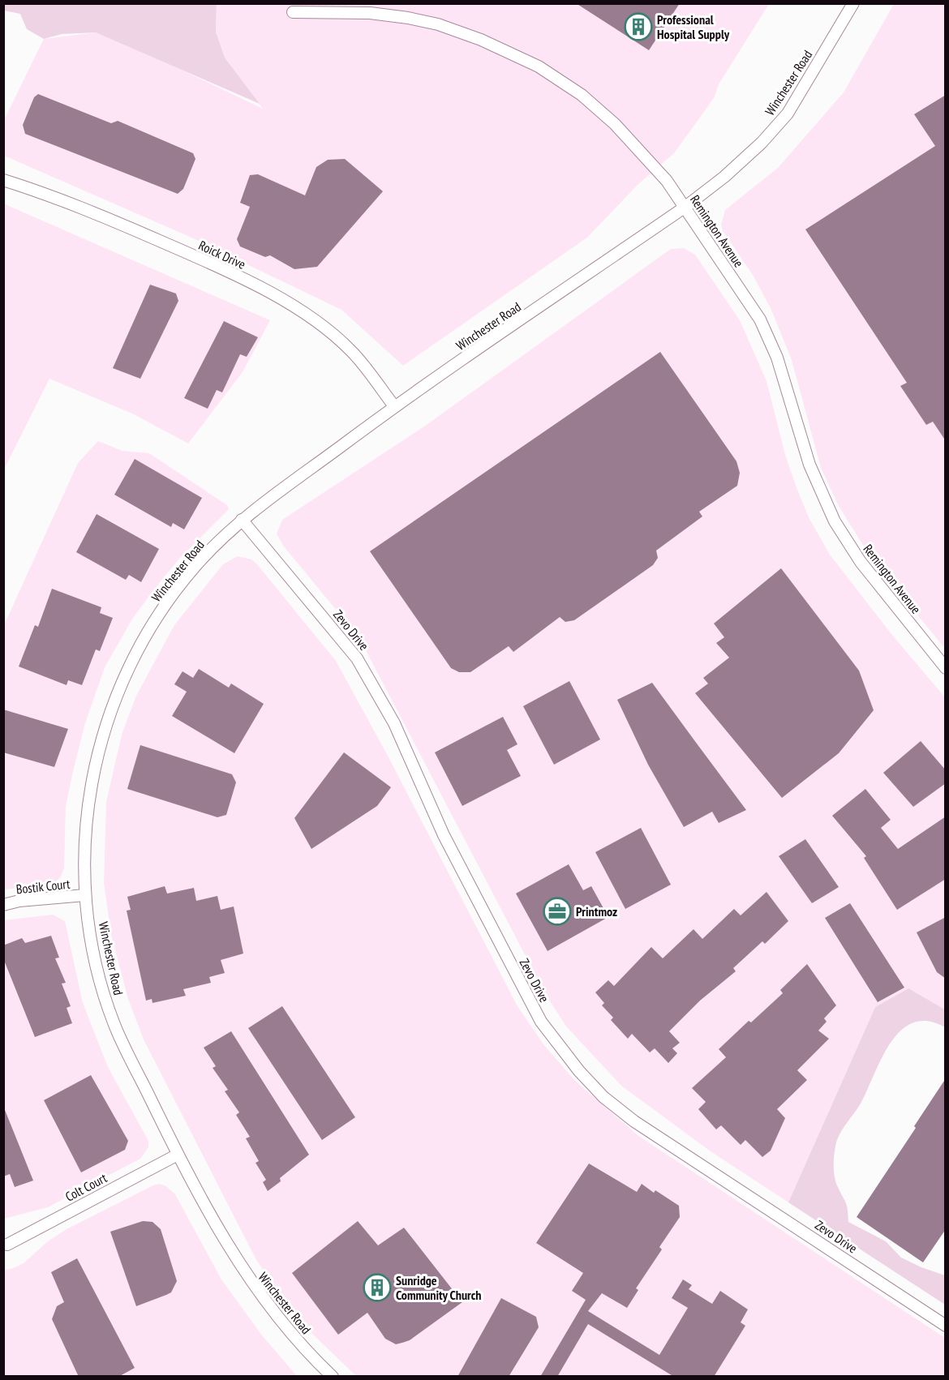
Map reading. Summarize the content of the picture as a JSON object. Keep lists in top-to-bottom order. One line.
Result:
{"streets":{"street":["Winchester Road","Remington Avenue","Roick Drive","Zevo Drive","Bostik Court","Colt Court"]},"crossings":[["Winchester Road","Remington Avenue"],["Winchester Road","Roick Drive"],["Winchester Road","Zevo Drive"],["Winchester Road","Bostik Court"],["Winchester Road","Colt Court"]],"places":{"building":["Professional Hospital Supply","Sunridge Community Church"],"office":["Printmoz"]}}
